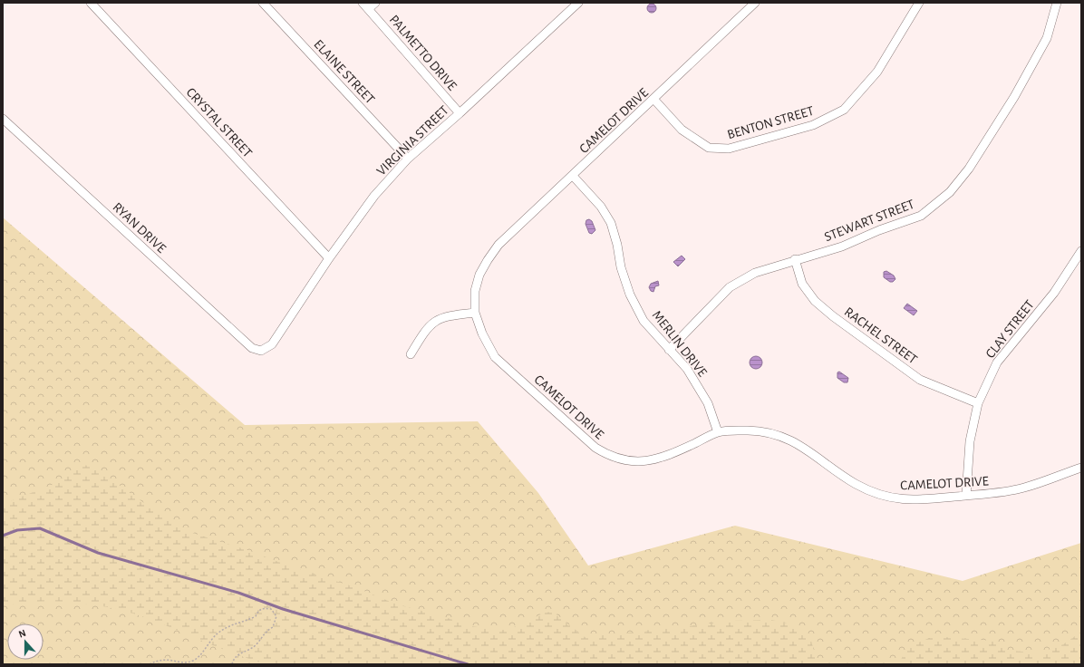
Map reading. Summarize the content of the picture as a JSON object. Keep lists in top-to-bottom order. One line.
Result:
{"streets":{"street":["PALMETTO DRIVE","ELAINE STREET","CAMELOT DRIVE","CRYSTAL STREET","BENTON STREET","VIRGINIA STREET","STEWART STREET","RYAN DRIVE","CLAY STREET","RACHEL STREET","MERLIN DRIVE"]},"crossings":[["PALMETTO DRIVE","VIRGINIA STREET"],["ELAINE STREET","VIRGINIA STREET"],["CAMELOT DRIVE","BENTON STREET"],["CAMELOT DRIVE","CLAY STREET"],["CAMELOT DRIVE","MERLIN DRIVE"],["CRYSTAL STREET","VIRGINIA STREET"],["VIRGINIA STREET","RYAN DRIVE"],["STEWART STREET","RACHEL STREET"],["STEWART STREET","MERLIN DRIVE"],["CLAY STREET","RACHEL STREET"]],"north":"top"}
